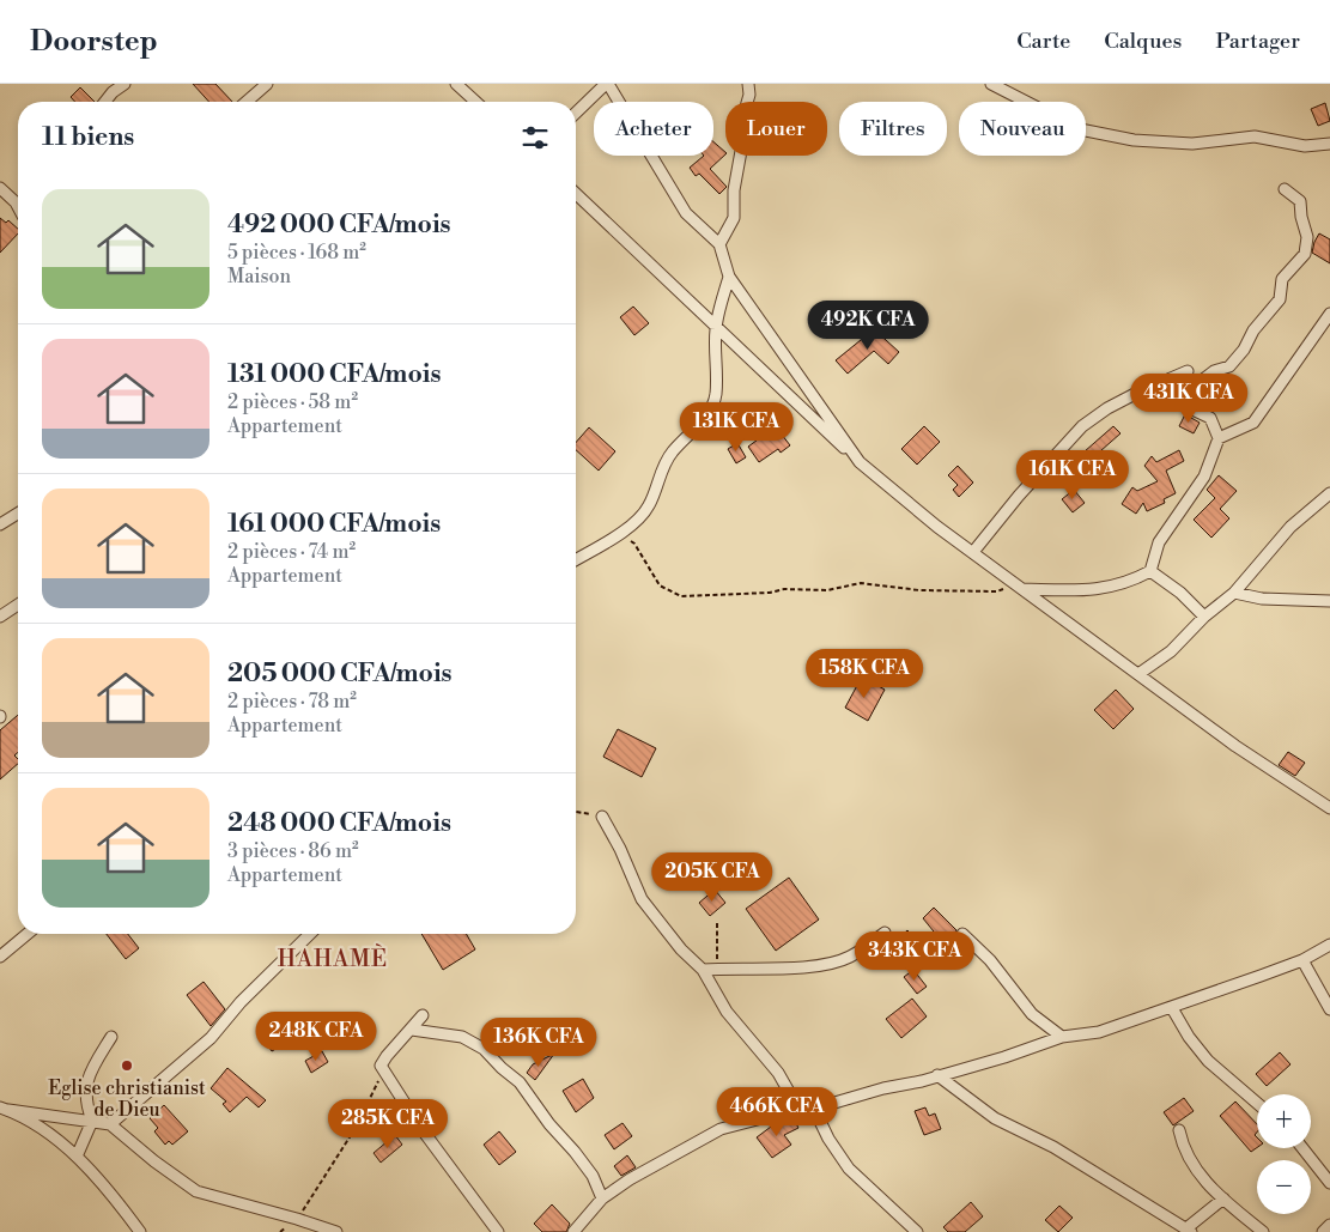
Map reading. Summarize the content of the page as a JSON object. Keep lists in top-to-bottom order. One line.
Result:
{"districts":["HAHAMÈ"],"places":["Eglise christianist de Dieu"],"page":{"header":"Doorstep","nav":["Carte","Calques","Partager"],"chip":["Acheter","Louer","Filtres","Nouveau"],"heading":"11 biens","list":[{"name":"492 000 CFA/mois","note":"5 pièces · 168 m² · Maison"},{"name":"131 000 CFA/mois","note":"2 pièces · 58 m² · Appartement"},{"name":"161 000 CFA/mois","note":"2 pièces · 74 m² · Appartement"},{"name":"205 000 CFA/mois","note":"2 pièces · 78 m² · Appartement"},{"name":"248 000 CFA/mois","note":"3 pièces · 86 m² · Appartement"}],"price":["492K CFA","431K CFA","131K CFA","161K CFA","158K CFA","205K CFA","343K CFA","248K CFA","136K CFA","466K CFA","285K CFA"],"map_buttons":["+","−"]}}
